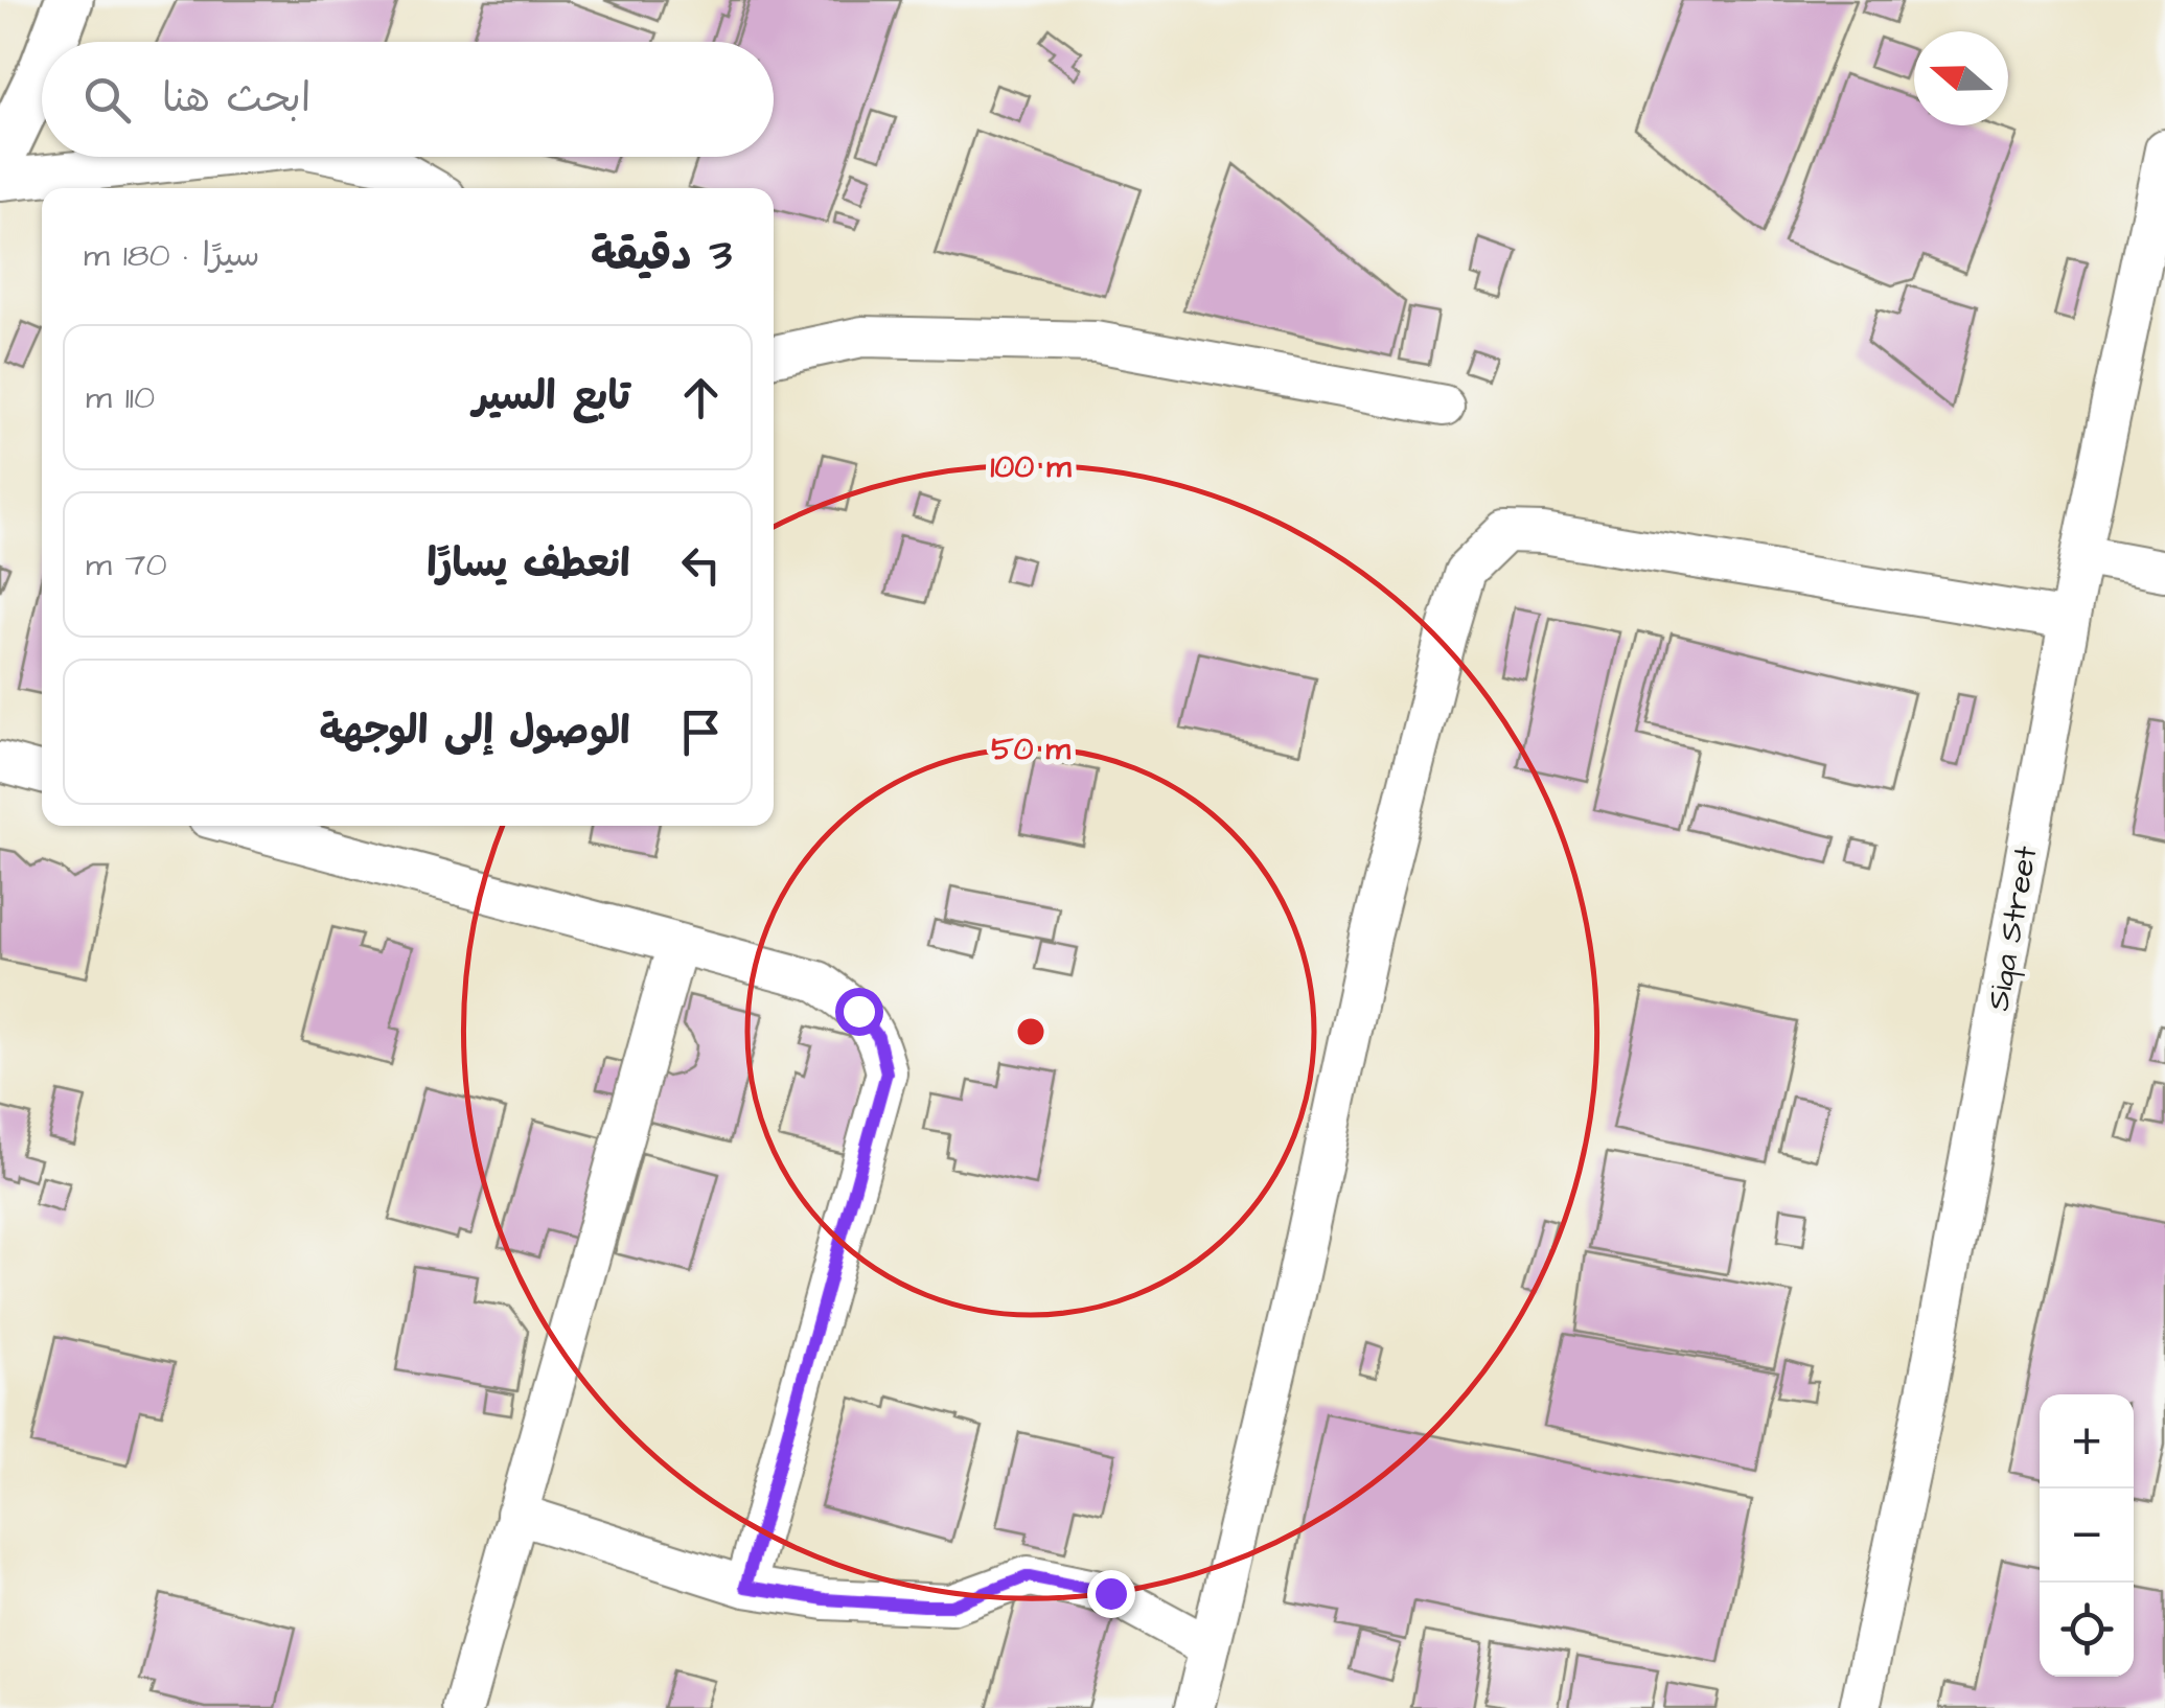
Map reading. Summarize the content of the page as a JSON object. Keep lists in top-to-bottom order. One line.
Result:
{"streets":{"street":["Siqa Street"]},"north":"left","page":{"search":"ابحث هنا","heading":["3 دقيقة","سيرًا · 180 m"],"list":[["تابع السير","110 m"],["انعطف يسارًا","70 m"],"الوصول إلى الوجهة"],"map_buttons":["+","−"]},"rings":["100 m","50 m"]}
